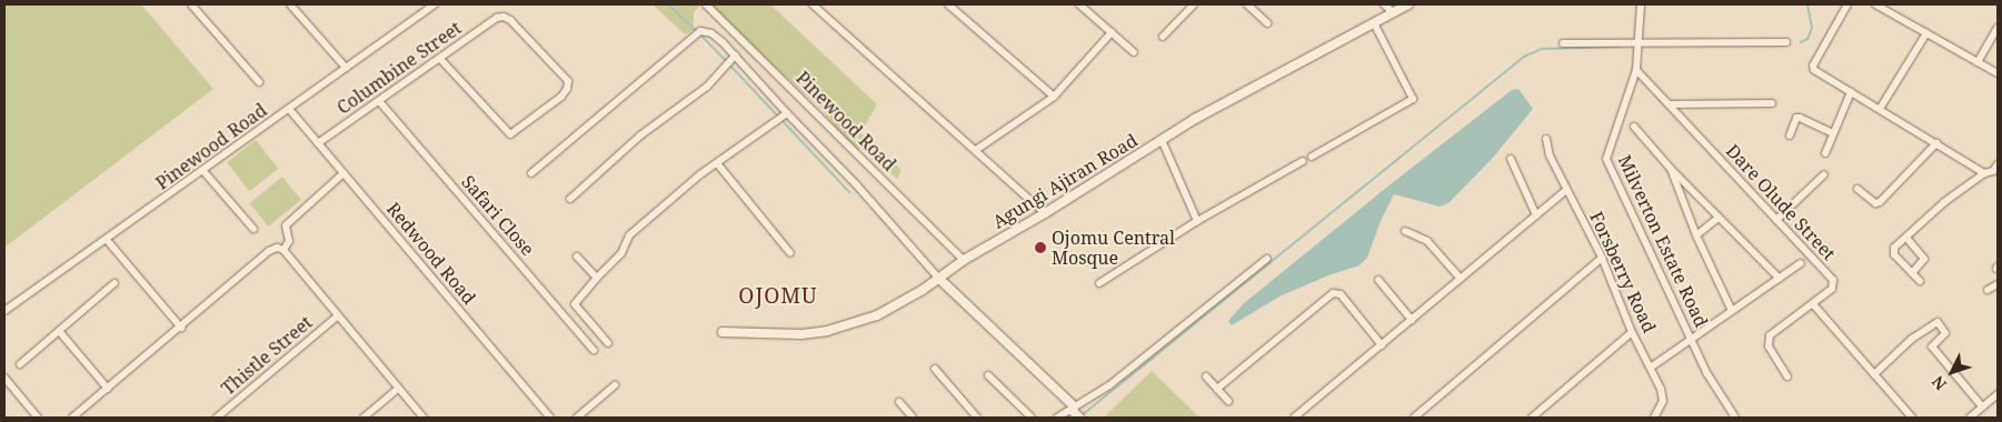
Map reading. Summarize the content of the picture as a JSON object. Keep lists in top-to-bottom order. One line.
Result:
{"streets":{"street":["Columbine Street","Pinewood Road","Agungi Ajiran Road","Dare Olude Street","Safari Close","Milverton Estate Road","Redwood Road","Forsberry Road","Thistle Street"]},"crossings":[["Columbine Street","Safari Close"],["Columbine Street","Redwood Road"],["Pinewood Road","Agungi Ajiran Road"],["Pinewood Road","Redwood Road"],["Dare Olude Street","Milverton Estate Road"]],"districts":["OJOMU"],"places":["Ojomu Central Mosque"],"north":"bottom left"}
